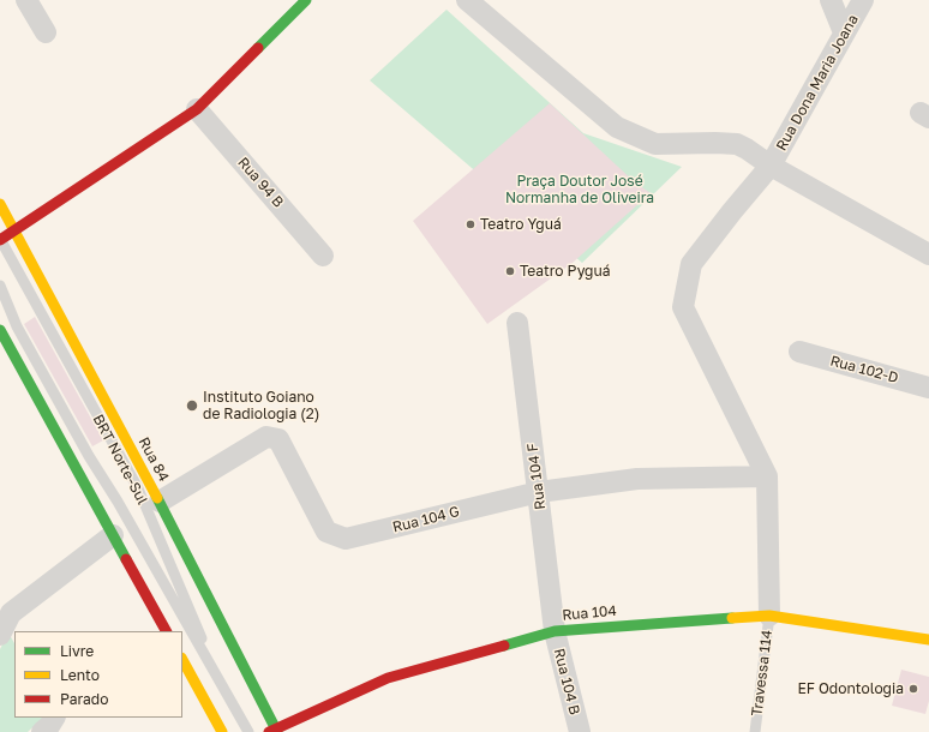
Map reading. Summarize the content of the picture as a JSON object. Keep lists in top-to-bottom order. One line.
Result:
{"streets":{"main road":["Rua 84","Rua 104"],"street":["Rua Dona Maria Joana","Rua 94 B","Rua 102-D","Rua 104 F","Rua 104 G","Rua 104 B"],"lane":["BRT Norte-Sul","Travessa 114"]},"crossings":[["Rua Dona Maria Joana","Rua 104 G"],["Rua 84","Rua 104 G"],["Rua 84","Rua 104"],["Rua 104 F","Rua 104 G"],["Rua 104 F","Rua 104"],["Rua 104 F","Rua 104 B"],["Rua 104","Travessa 114"],["Rua 104","Rua 104 B"]],"parks":["Praça Doutor José Normanha de Oliveira"],"places":["Teatro Yguá","Teatro Pyguá","Instituto Goiano de Radiologia (2)","EF Odontologia"],"legend":["Livre","Lento","Parado"]}
